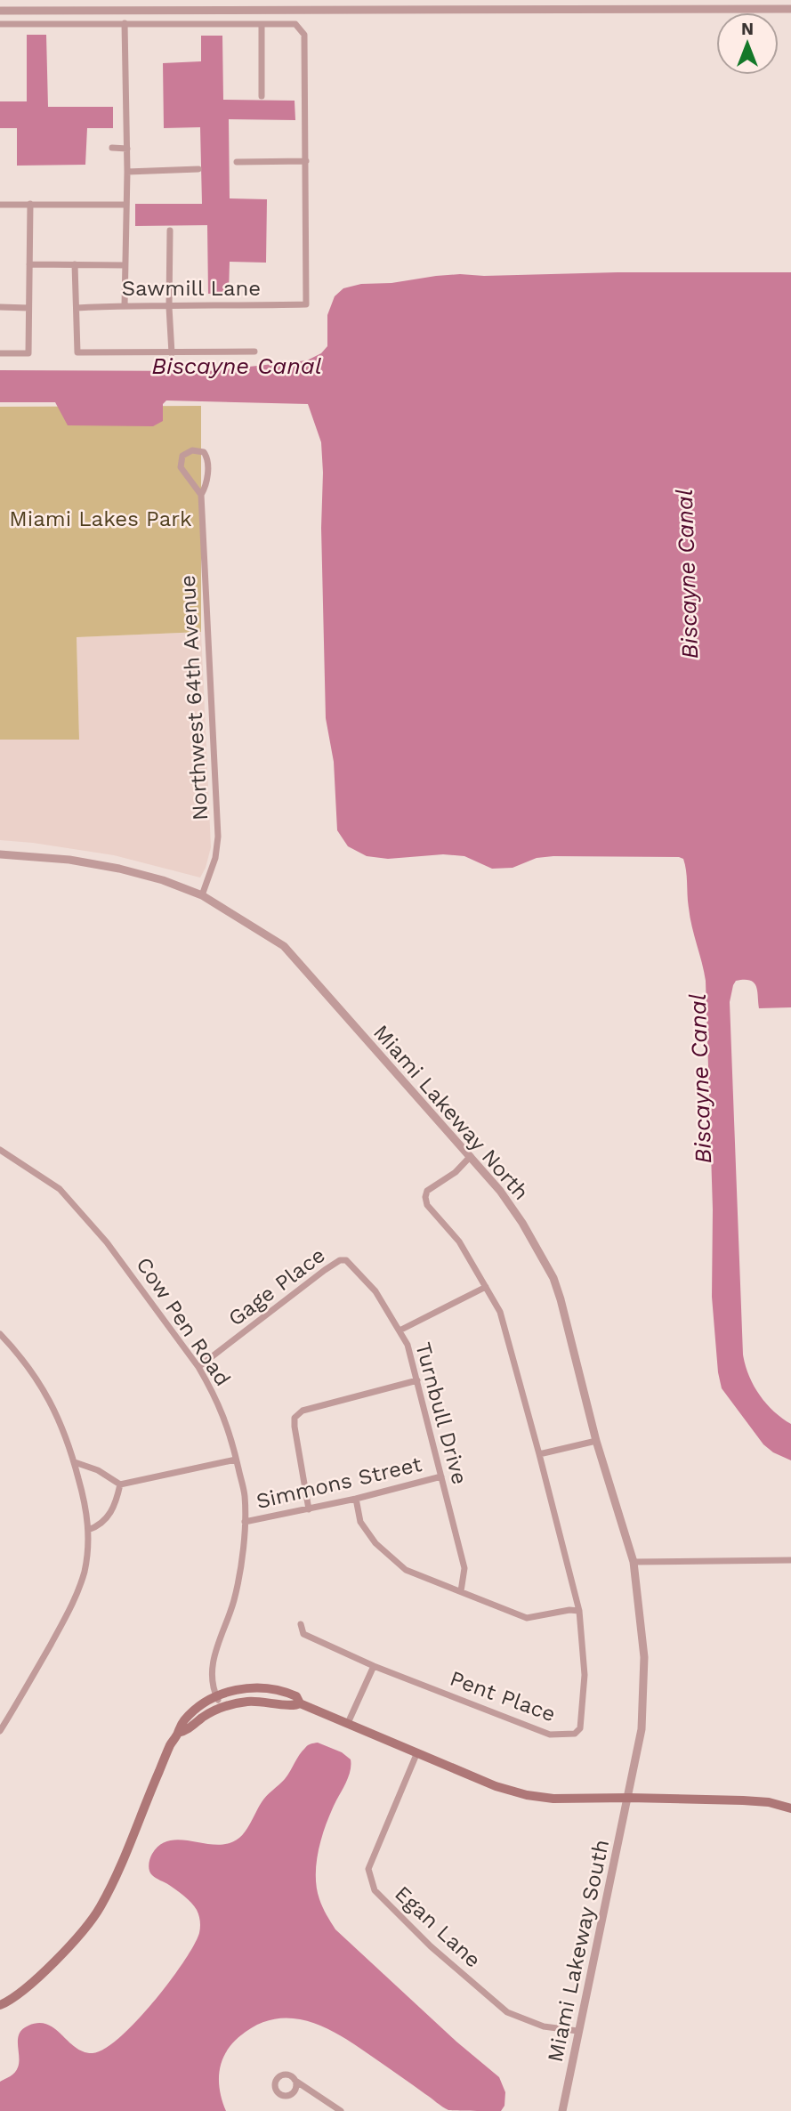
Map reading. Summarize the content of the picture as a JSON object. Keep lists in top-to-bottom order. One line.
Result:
{"streets":{"street":["Sawmill Lane","Northwest 64th Avenue","Miami Lakeway North","Gage Place","Cow Pen Road","Turnbull Drive","Simmons Street","Pent Place","Egan Lane","Miami Lakeway South"]},"crossings":[["Northwest 64th Avenue","Miami Lakeway North"],["Miami Lakeway North","Miami Lakeway South"],["Gage Place","Cow Pen Road"],["Gage Place","Turnbull Drive"],["Cow Pen Road","Simmons Street"],["Turnbull Drive","Simmons Street"],["Egan Lane","Miami Lakeway South"]],"water":["Biscayne Canal"],"parks":["Miami Lakes Park"],"north":"top"}
